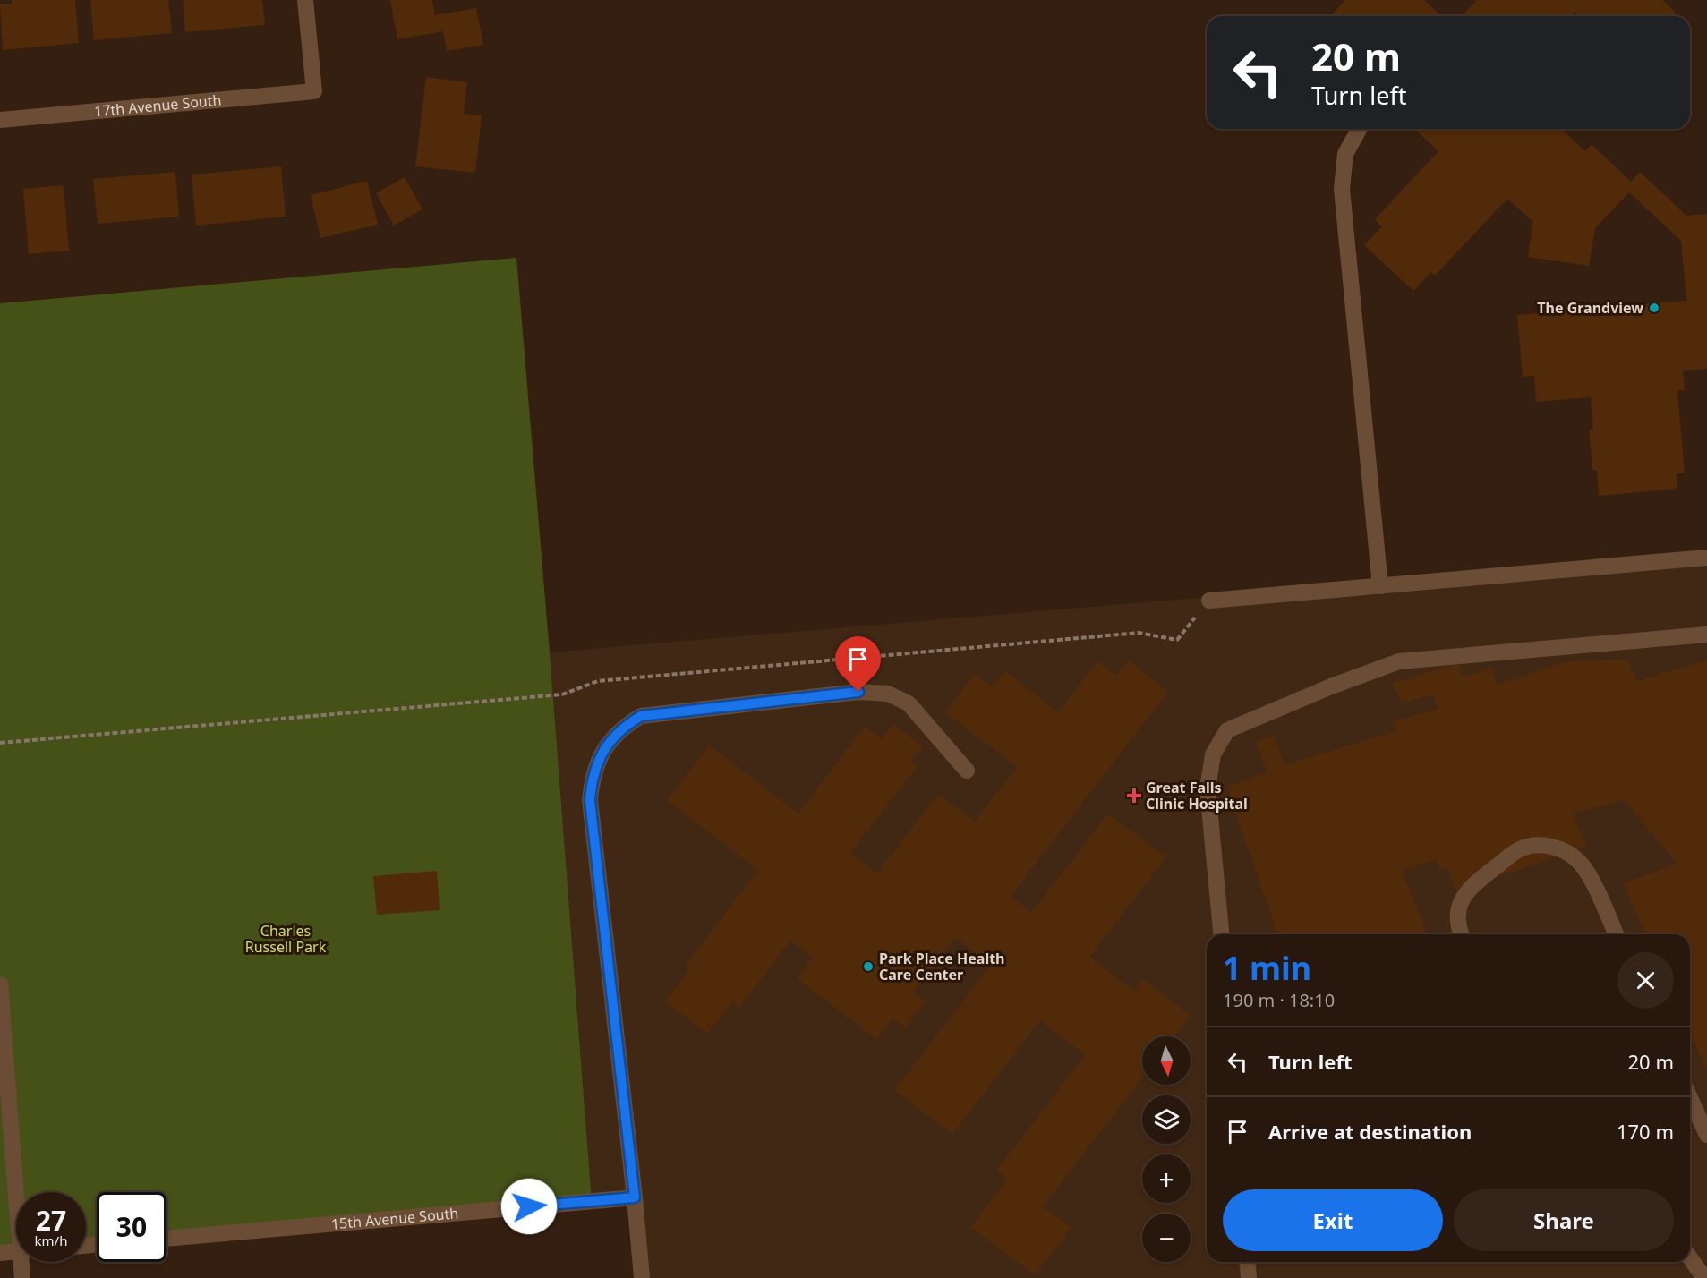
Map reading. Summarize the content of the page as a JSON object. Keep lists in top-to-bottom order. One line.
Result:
{"streets":{"street":["17th Avenue South","15th Avenue South"]},"parks":["Charles Russell Park"],"places":{"other":["The Grandview","Park Place Health Care Center"],"health":["Great Falls Clinic Hospital"]},"north":"bottom","page":{"turn":["20 m","Turn left"],"heading":["1 min","190 m · 18:10"],"list":[{"name":"Turn left","value":"20 m"},{"name":"Arrive at destination","value":"170 m"}],"map_buttons":["+","−"],"buttons":["Exit","Share"],"speed":"27 km/h","limit":"30"}}
